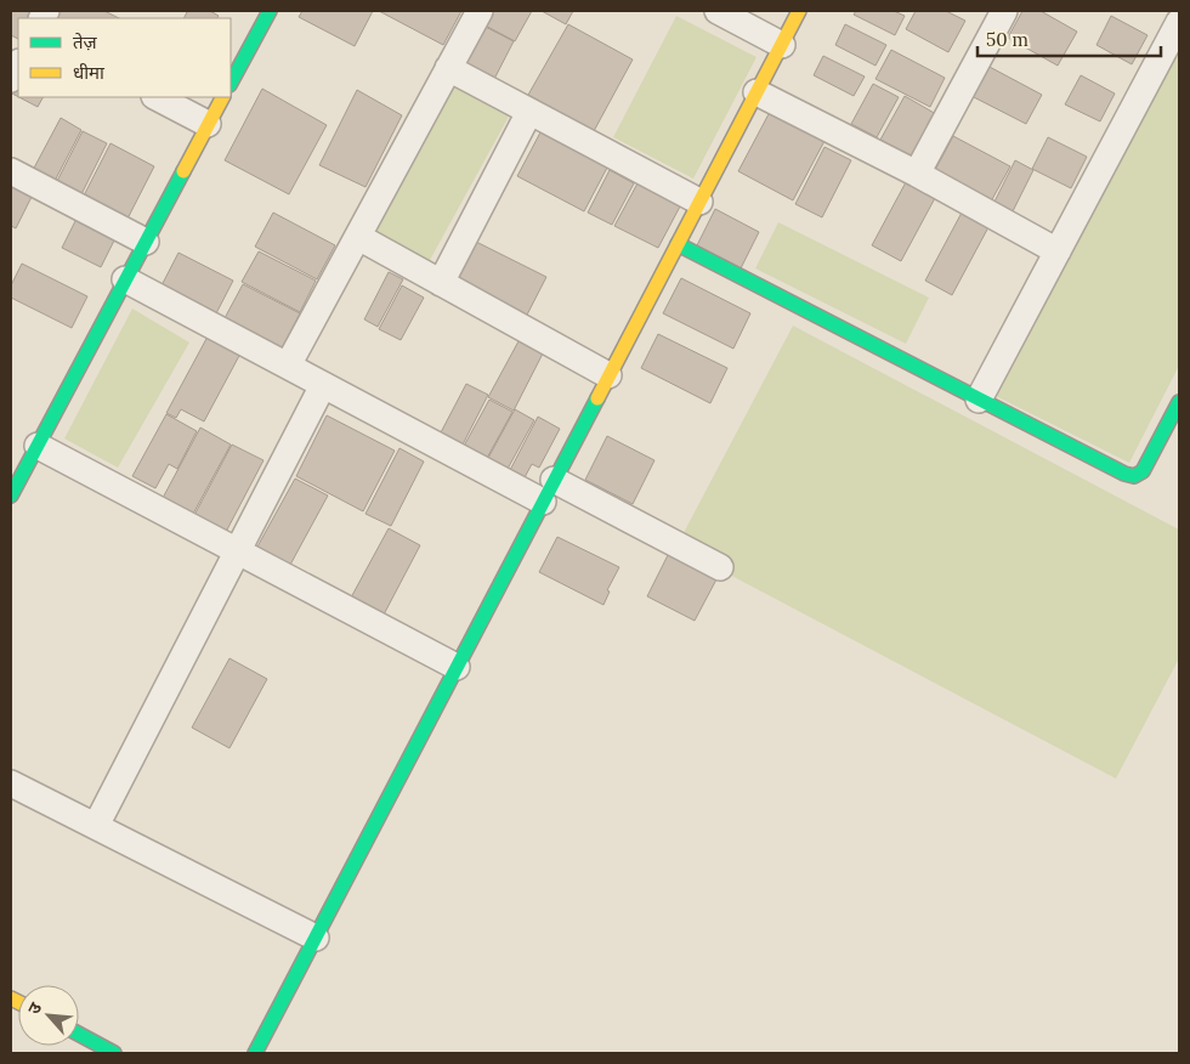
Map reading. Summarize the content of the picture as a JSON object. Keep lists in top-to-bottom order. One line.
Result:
{"legend":["तेज़","धीमा"],"scale_bar":"50 m","north":"top left"}
